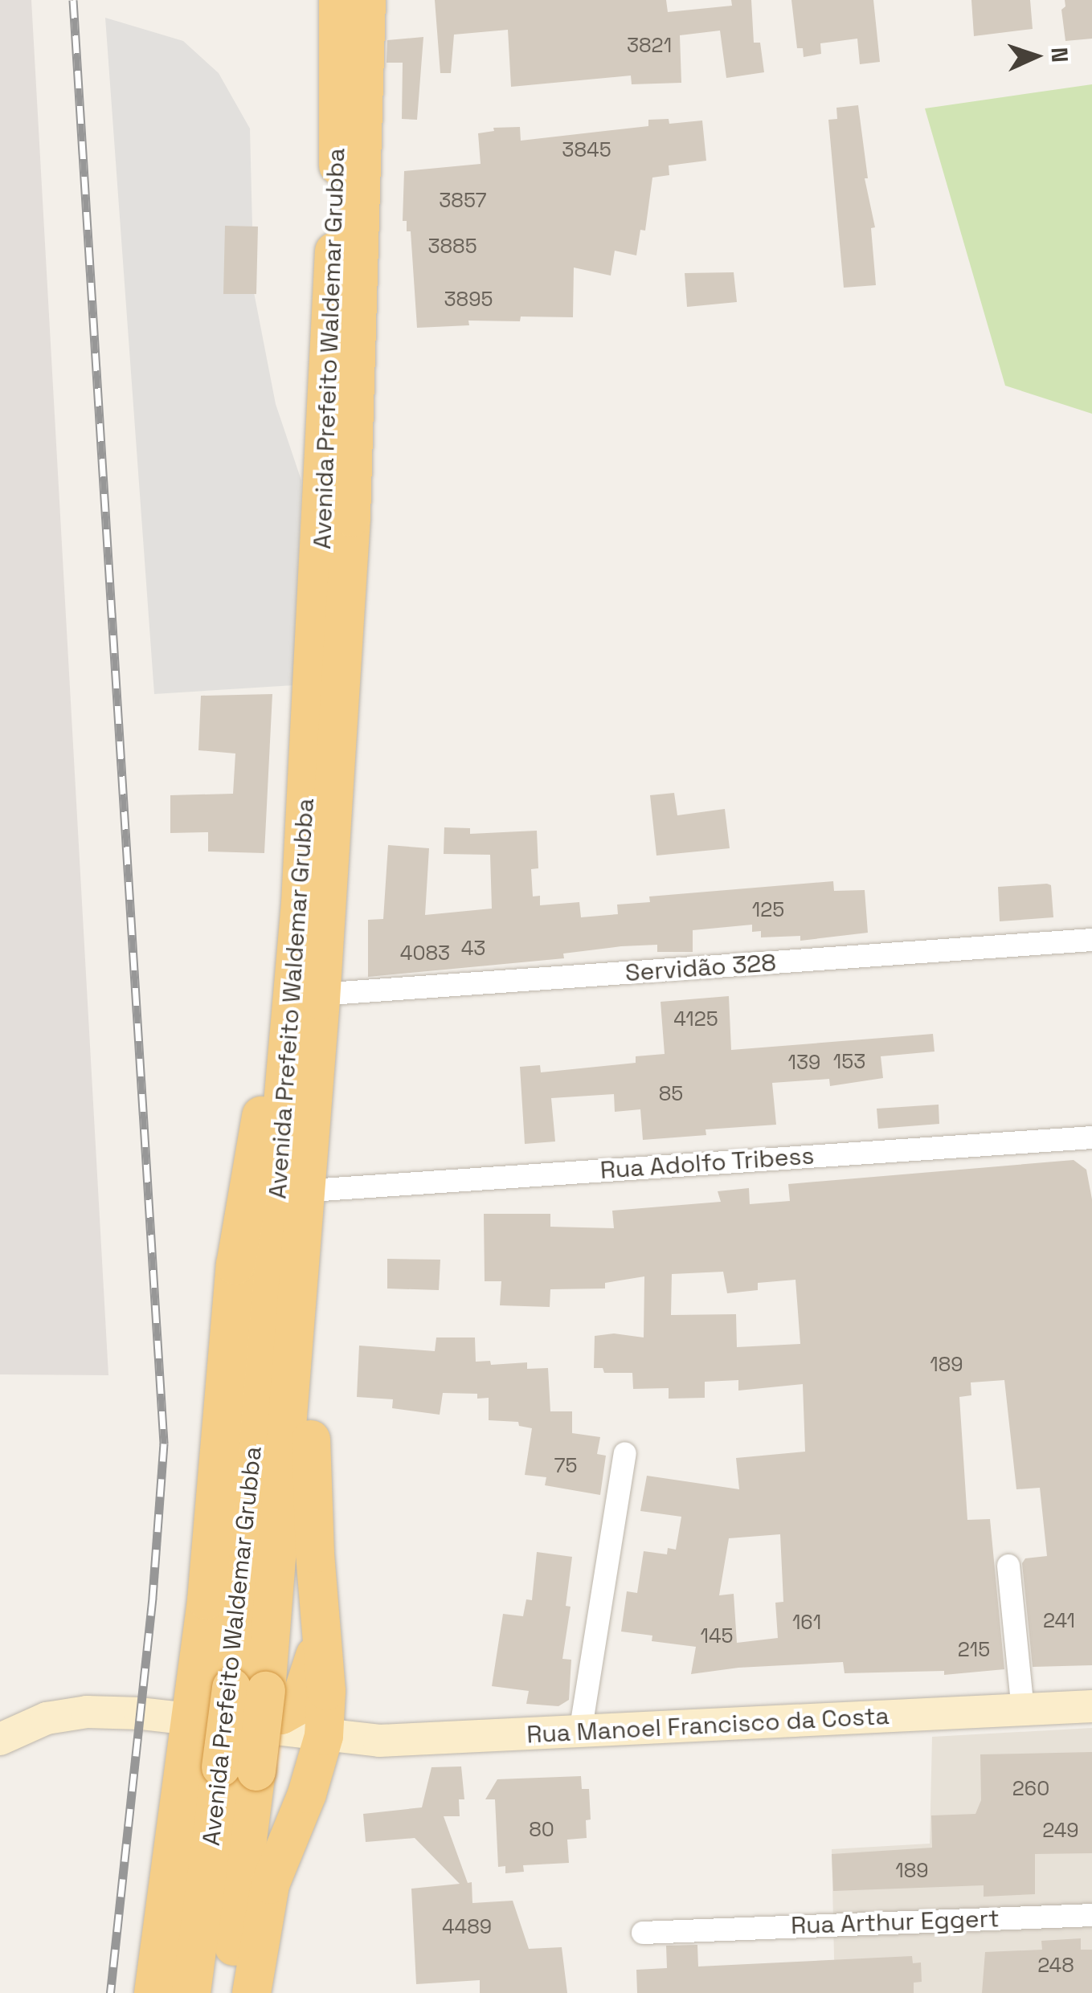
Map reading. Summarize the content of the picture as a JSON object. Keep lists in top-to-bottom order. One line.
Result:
{"streets":{"highway":["Avenida Prefeito Waldemar Grubba"],"main road":["Rua Manoel Francisco da Costa"],"street":["Servidão 328","Rua Adolfo Tribess","Rua Arthur Eggert"]},"house_numbers":["3821","3845","3857","3885","3895","125","43","4083","4125","153","139","85","189","75","241","161","145","215","260","80","249","189","4489","248"],"north":"right"}
